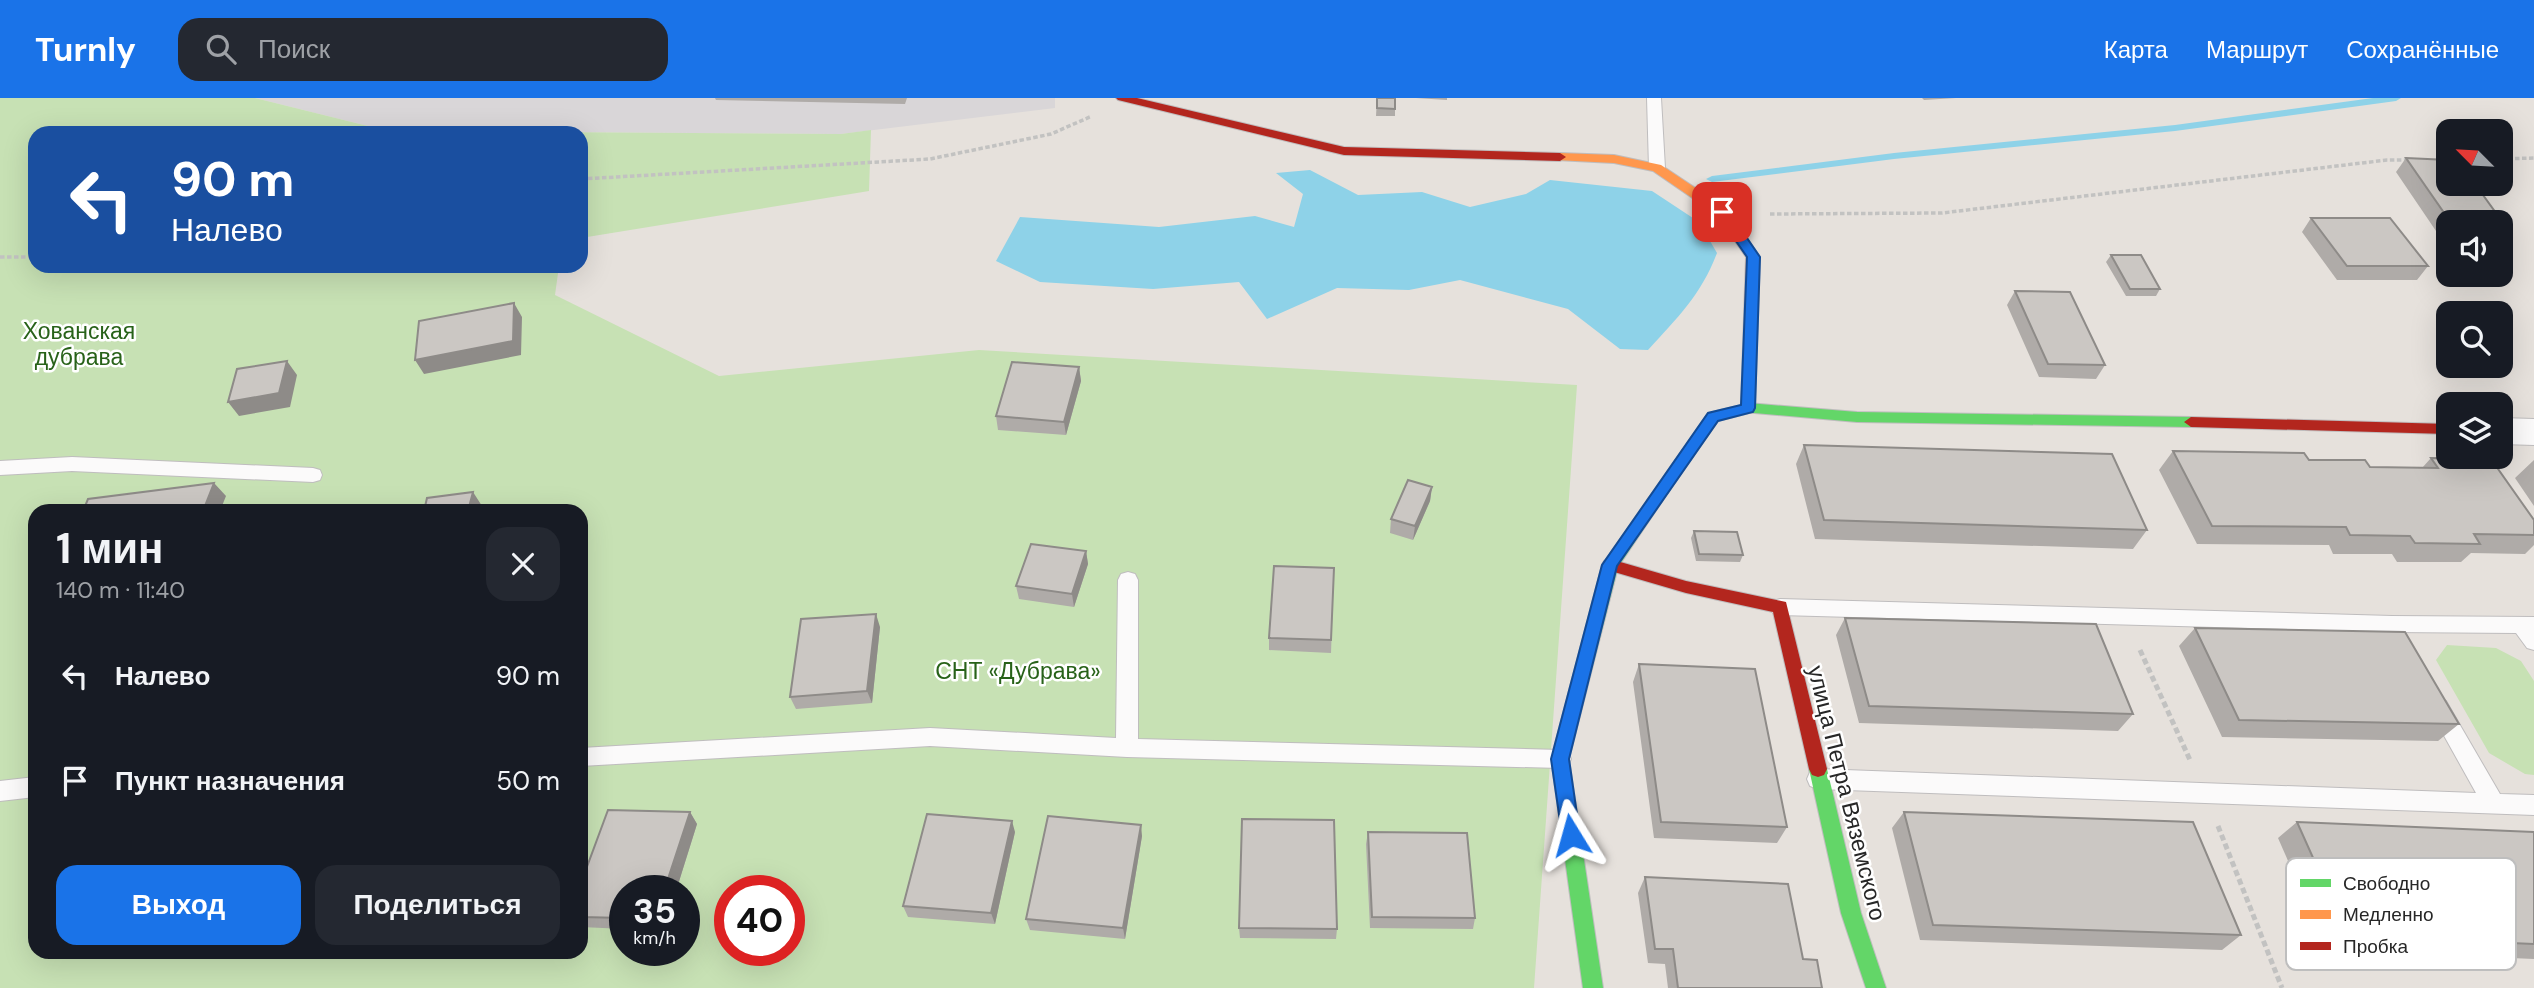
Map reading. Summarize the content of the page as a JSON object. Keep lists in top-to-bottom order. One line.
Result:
{"streets":{"street":["улица Петра Вяземского"]},"parks":["Хованская дубрава","СНТ «Дубрава»"],"legend":["Свободно","Медленно","Пробка"],"north":"top left","page":{"header":"Turnly","search":"Поиск","nav":["Карта","Маршрут","Сохранённые"],"turn":["90 m","Налево"],"heading":["1 мин","140 m · 11:40"],"list":[{"name":"Налево","value":"90 m"},{"name":"Пункт назначения","value":"50 m"}],"buttons":["Выход","Поделиться"],"speed":"35 km/h","limit":"40"}}
